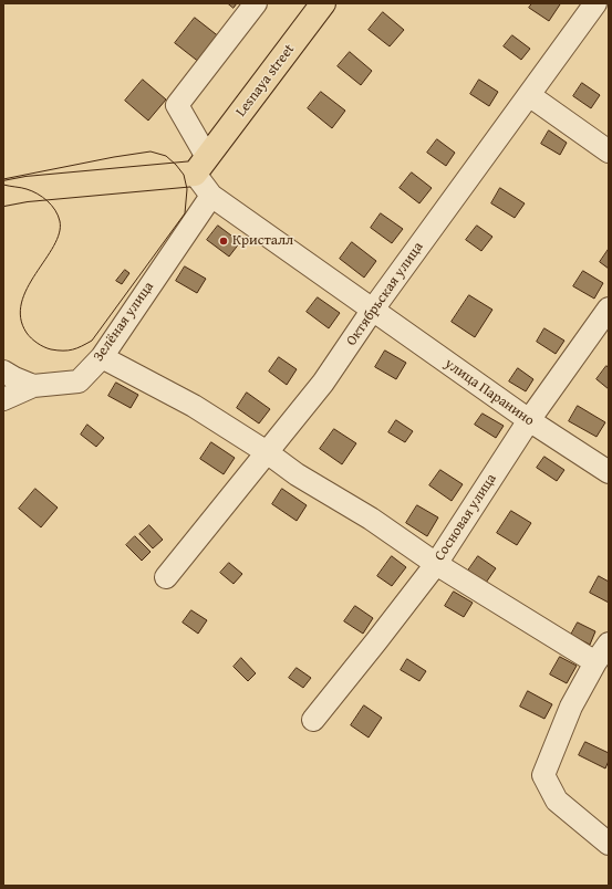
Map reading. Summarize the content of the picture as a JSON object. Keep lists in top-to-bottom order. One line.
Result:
{"streets":{"main road":["Lesnaya street"],"street":["Октябрьская улица","Зелёная улица","улица Паранино","Сосновая улица"]},"crossings":[["Октябрьская улица","улица Паранино"],["улица Паранино","Сосновая улица"]],"places":["Кристалл"]}
